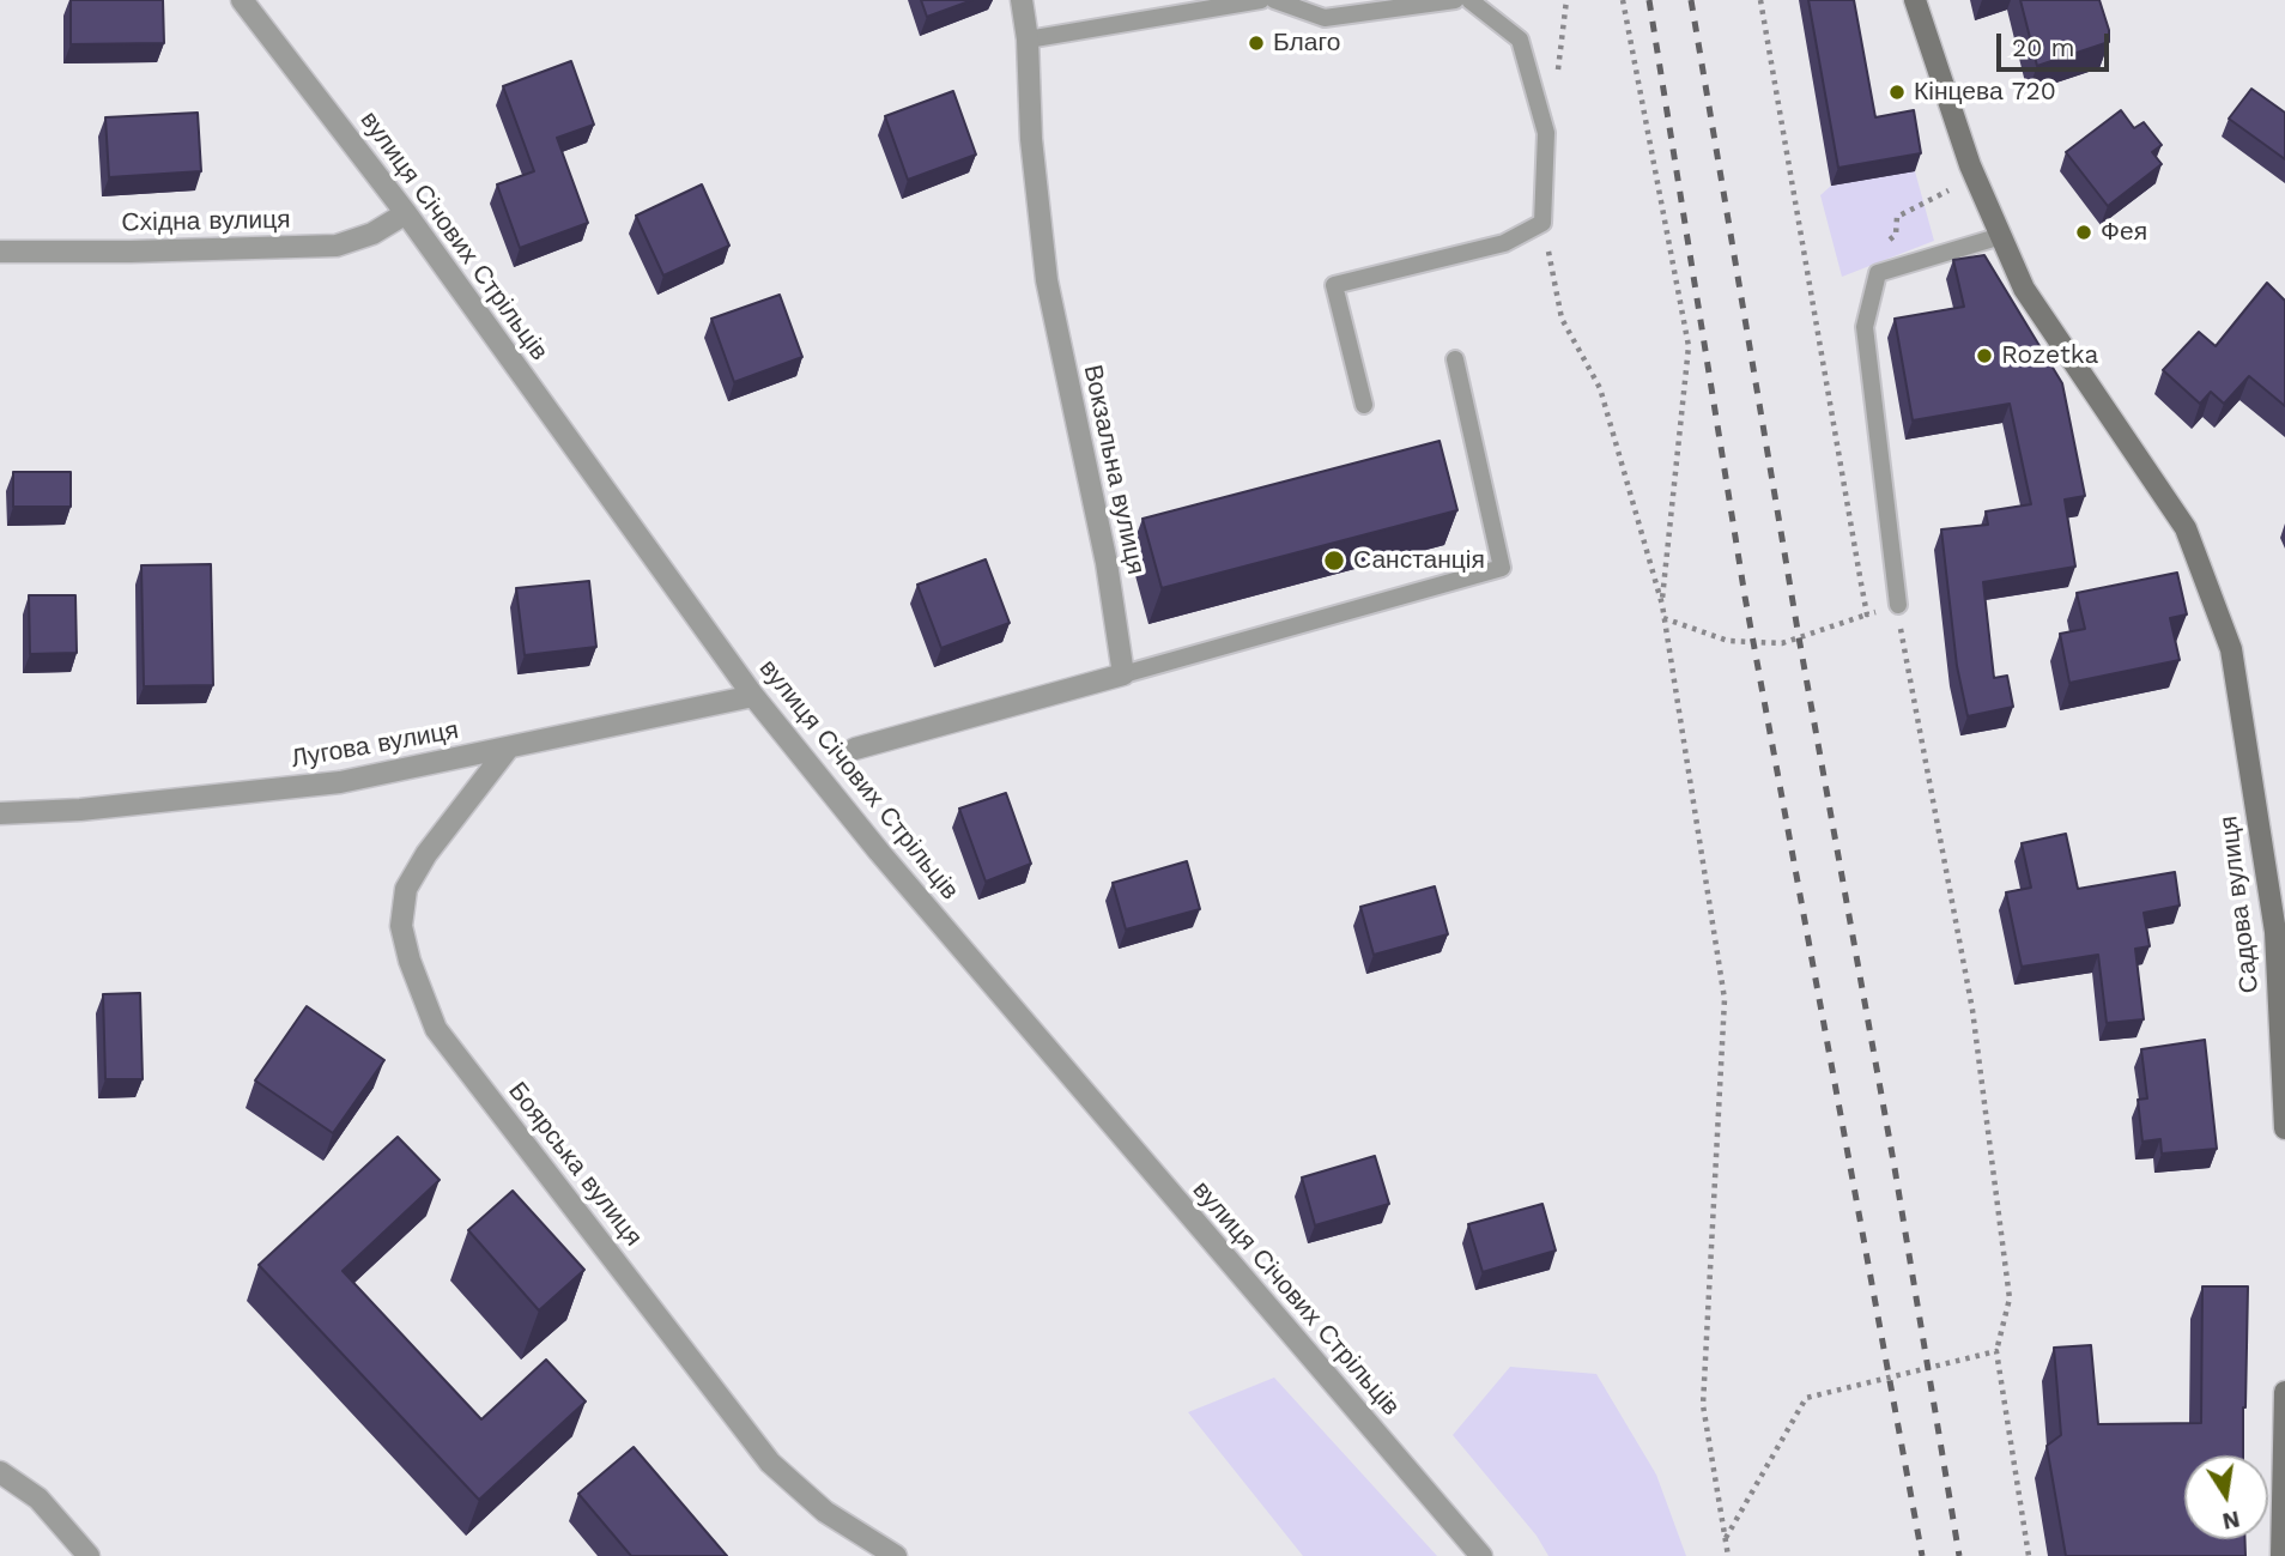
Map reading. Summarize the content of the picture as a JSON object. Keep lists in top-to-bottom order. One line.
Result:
{"streets":{"street":["Східна вулиця","вулиця Січових Стрільців","Вокзальна вулиця","Лугова вулиця","Садова вулиця","Боярська вулиця"]},"crossings":[["Східна вулиця","вулиця Січових Стрільців"],["вулиця Січових Стрільців","Лугова вулиця"],["Лугова вулиця","Боярська вулиця"]],"places":["Благо","Кінцева 720","Фея","Rozetka","Санстанція"],"scale_bar":"20 m","north":"bottom"}
